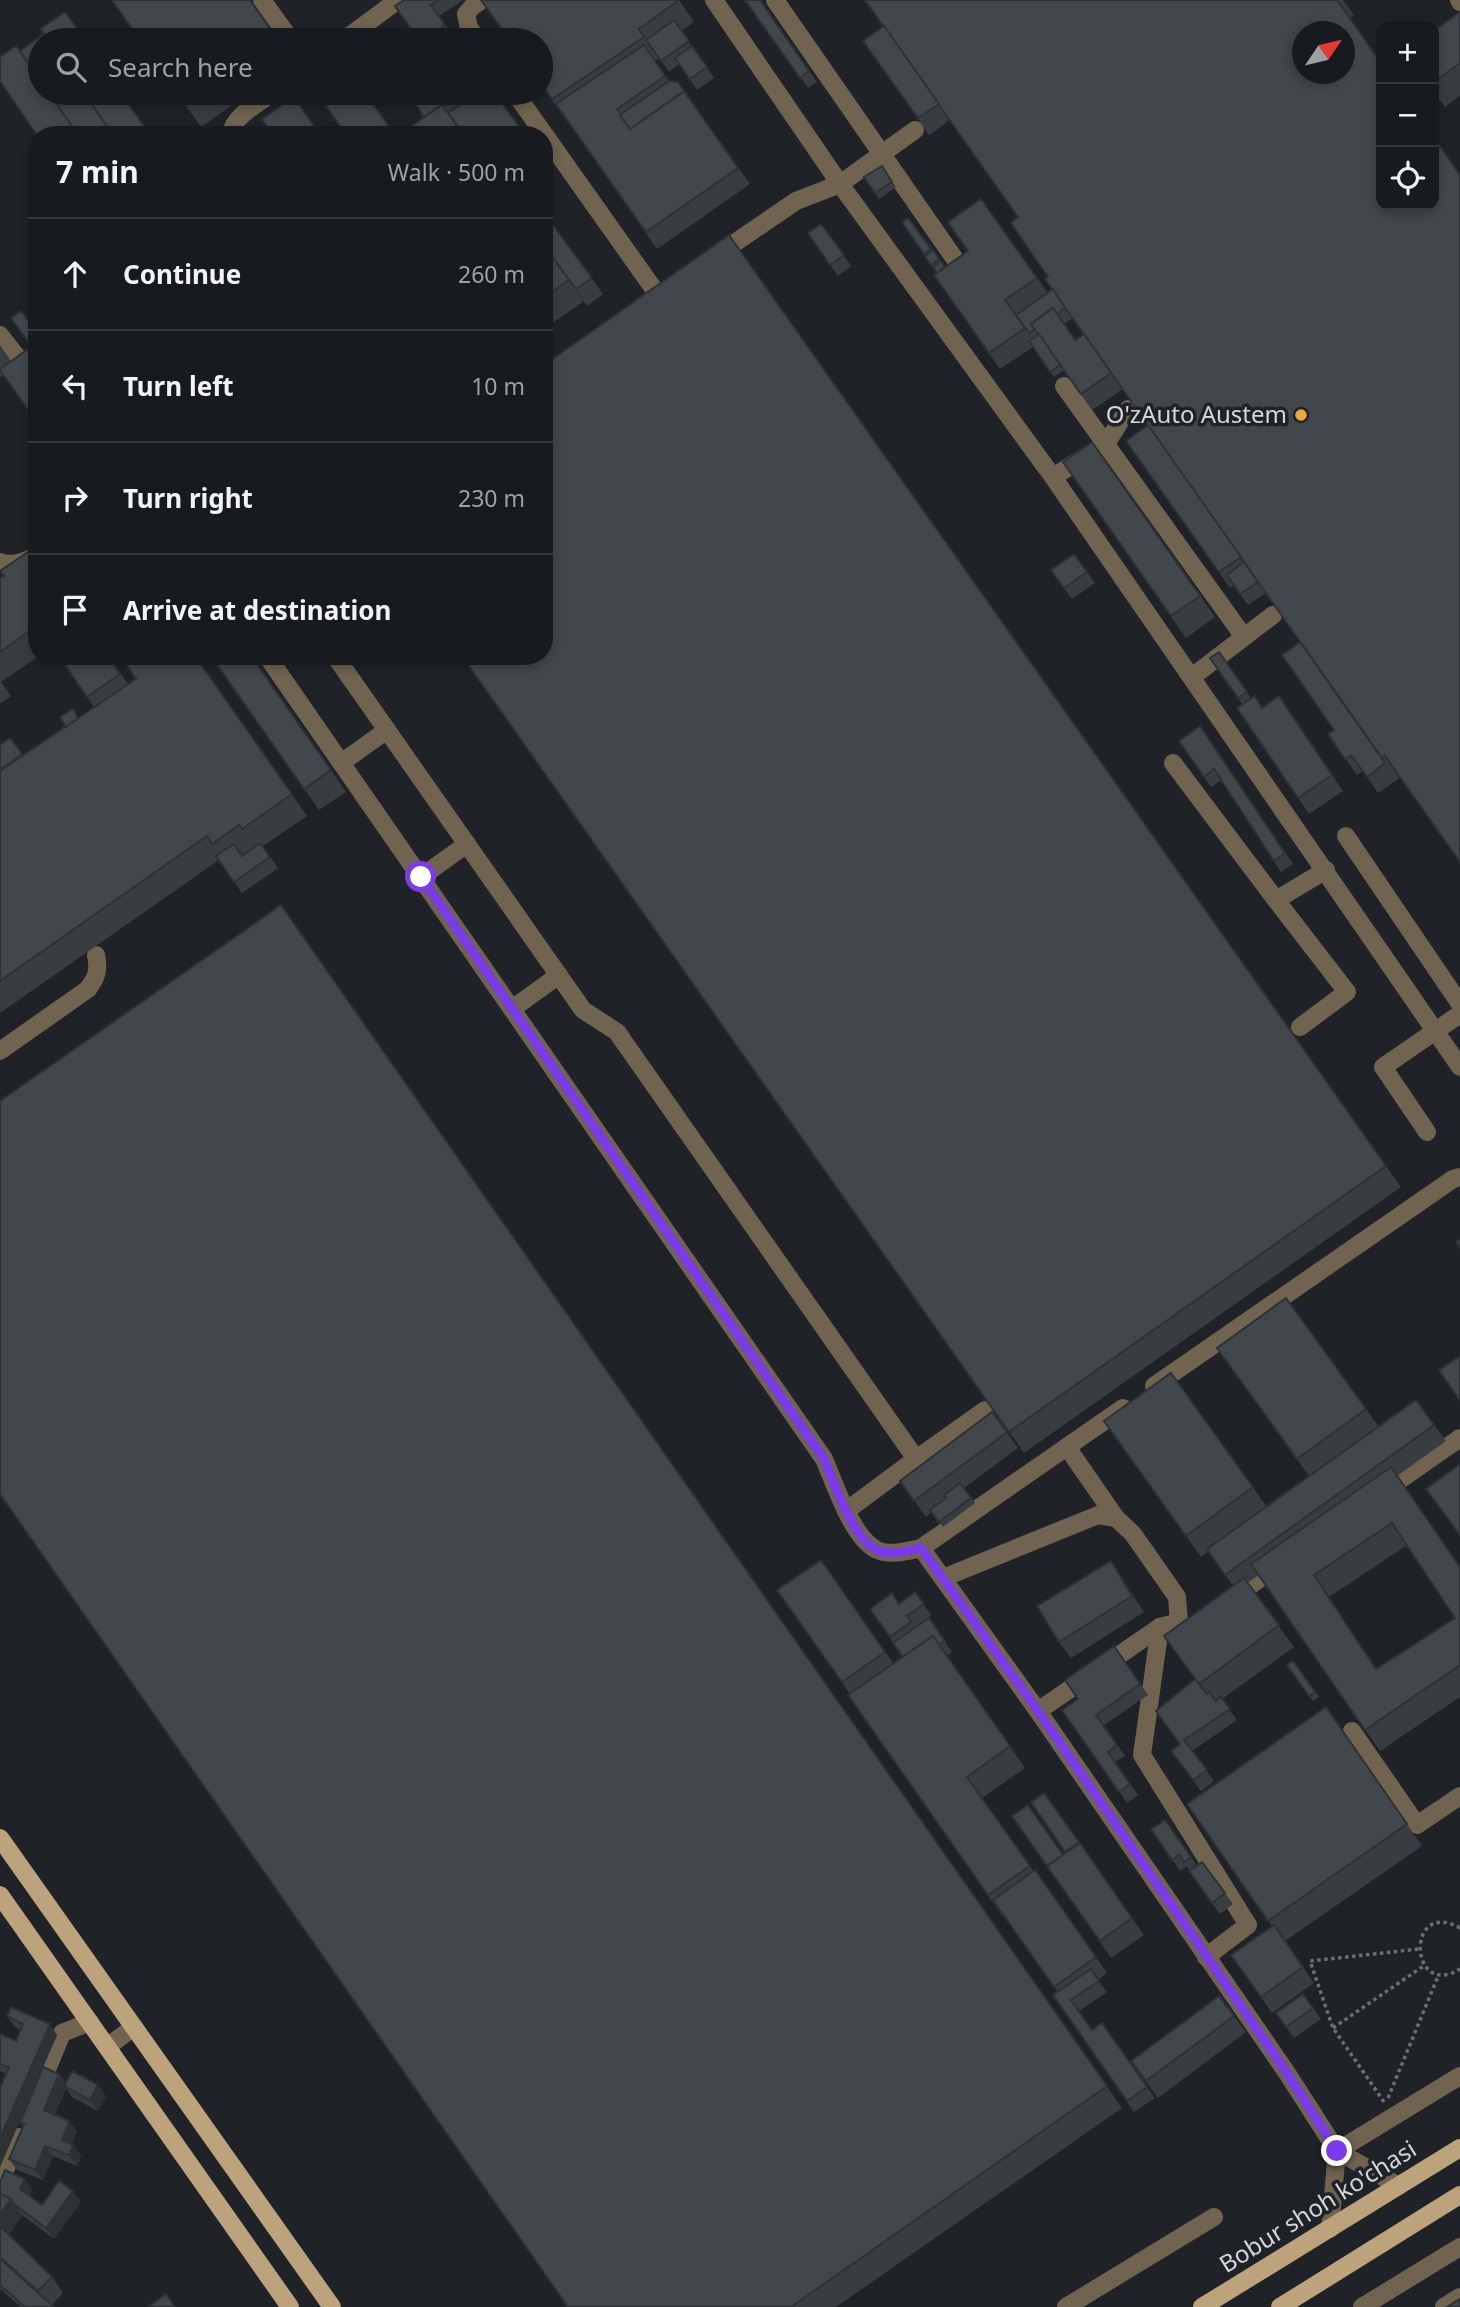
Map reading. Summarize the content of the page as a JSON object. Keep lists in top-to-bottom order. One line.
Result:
{"streets":{"main road":["Bobur shoh ko'chasi"]},"places":["O'zAuto Austem"],"north":"top right","page":{"map_buttons":["+","−"],"search":"Search here","heading":["7 min","Walk · 500 m"],"list":[["Continue","260 m"],["Turn left","10 m"],["Turn right","230 m"],"Arrive at destination"]}}
